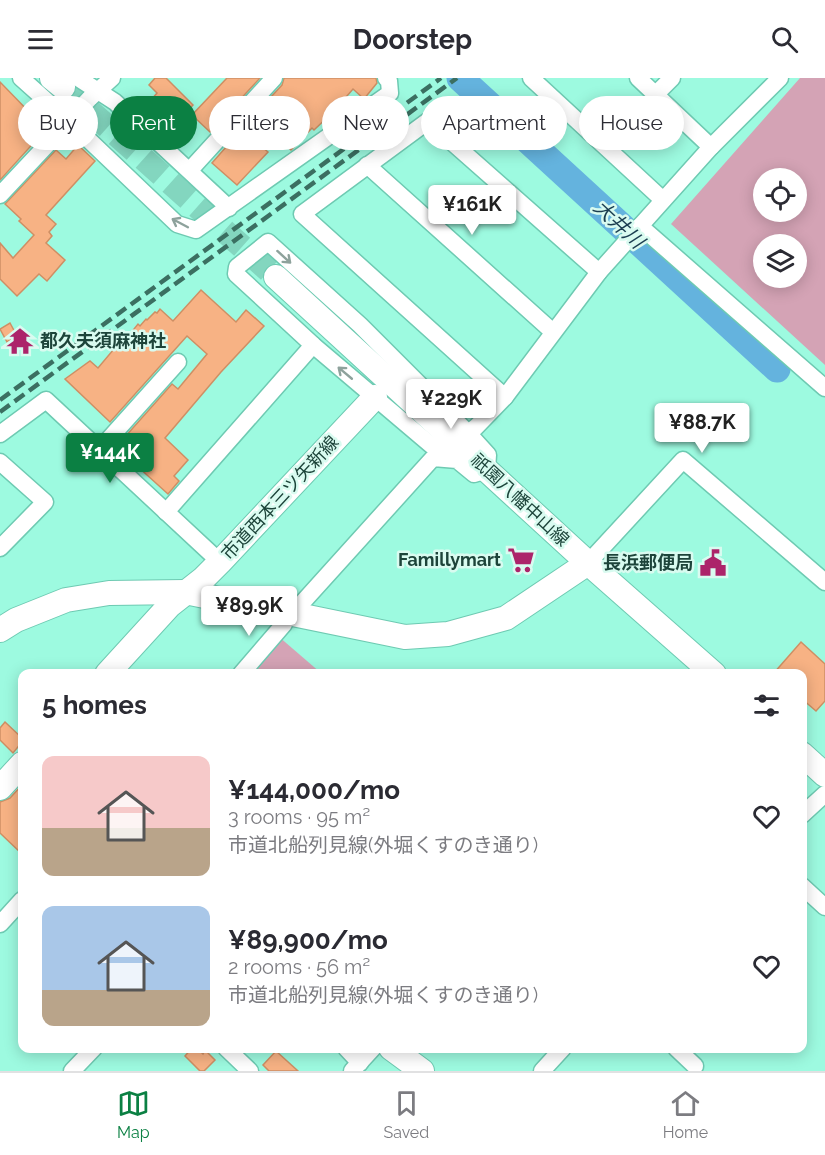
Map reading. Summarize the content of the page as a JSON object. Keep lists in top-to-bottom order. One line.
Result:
{"streets":{"street":["市道西本三ツ矢新線","祇園八幡中山線"]},"water":["大井川"],"places":{"temple":["都久夫須麻神社"],"supermarket":["Famillymart"],"public building":["長浜郵便局"]},"page":{"header":"Doorstep","chip":["Buy","Rent","Filters","New","Apartment","House"],"price":["¥161K","¥229K","¥88.7K","¥144K","¥89.9K"],"heading":"5 homes","list":[{"name":"¥144,000/mo","note":"3 rooms · 95 m² · 市道北船列見線(外堀くすのき通り)"},{"name":"¥89,900/mo","note":"2 rooms · 56 m² · 市道北船列見線(外堀くすのき通り)"}],"tabs":["Map","Saved","Home"]}}
